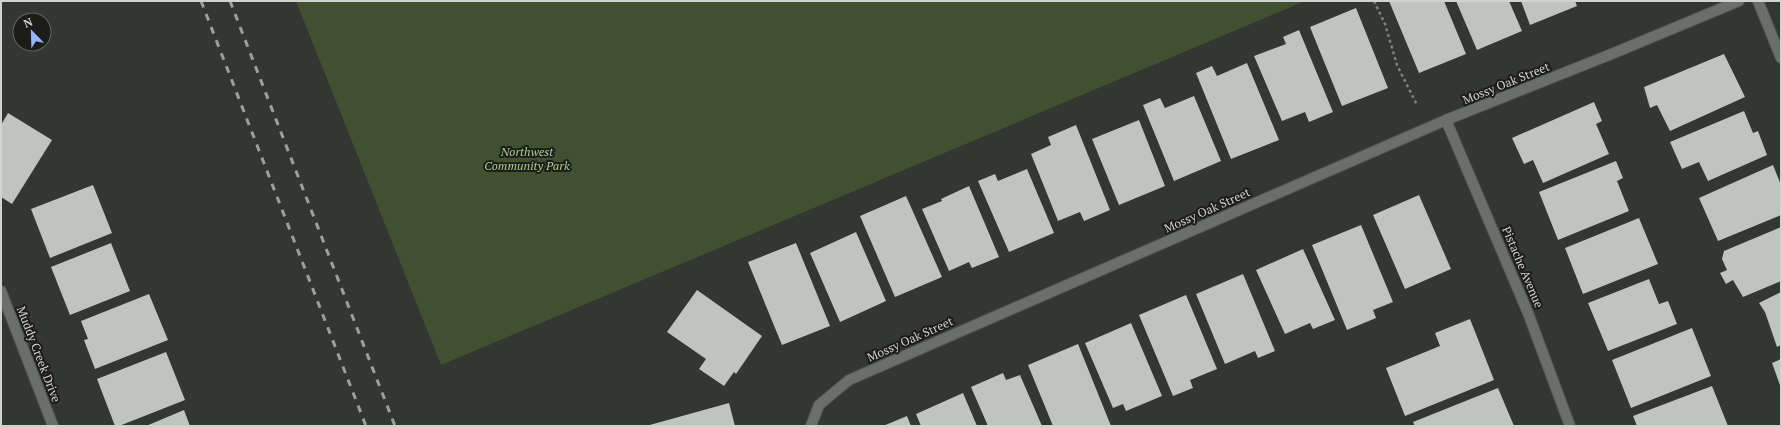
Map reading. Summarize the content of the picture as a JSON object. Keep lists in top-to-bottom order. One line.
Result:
{"streets":{"street":["Mossy Oak Street","Pistache Avenue","Muddy Creek Drive"]},"crossings":[["Mossy Oak Street","Pistache Avenue"]],"parks":["Northwest Community Park"],"north":"top left"}
